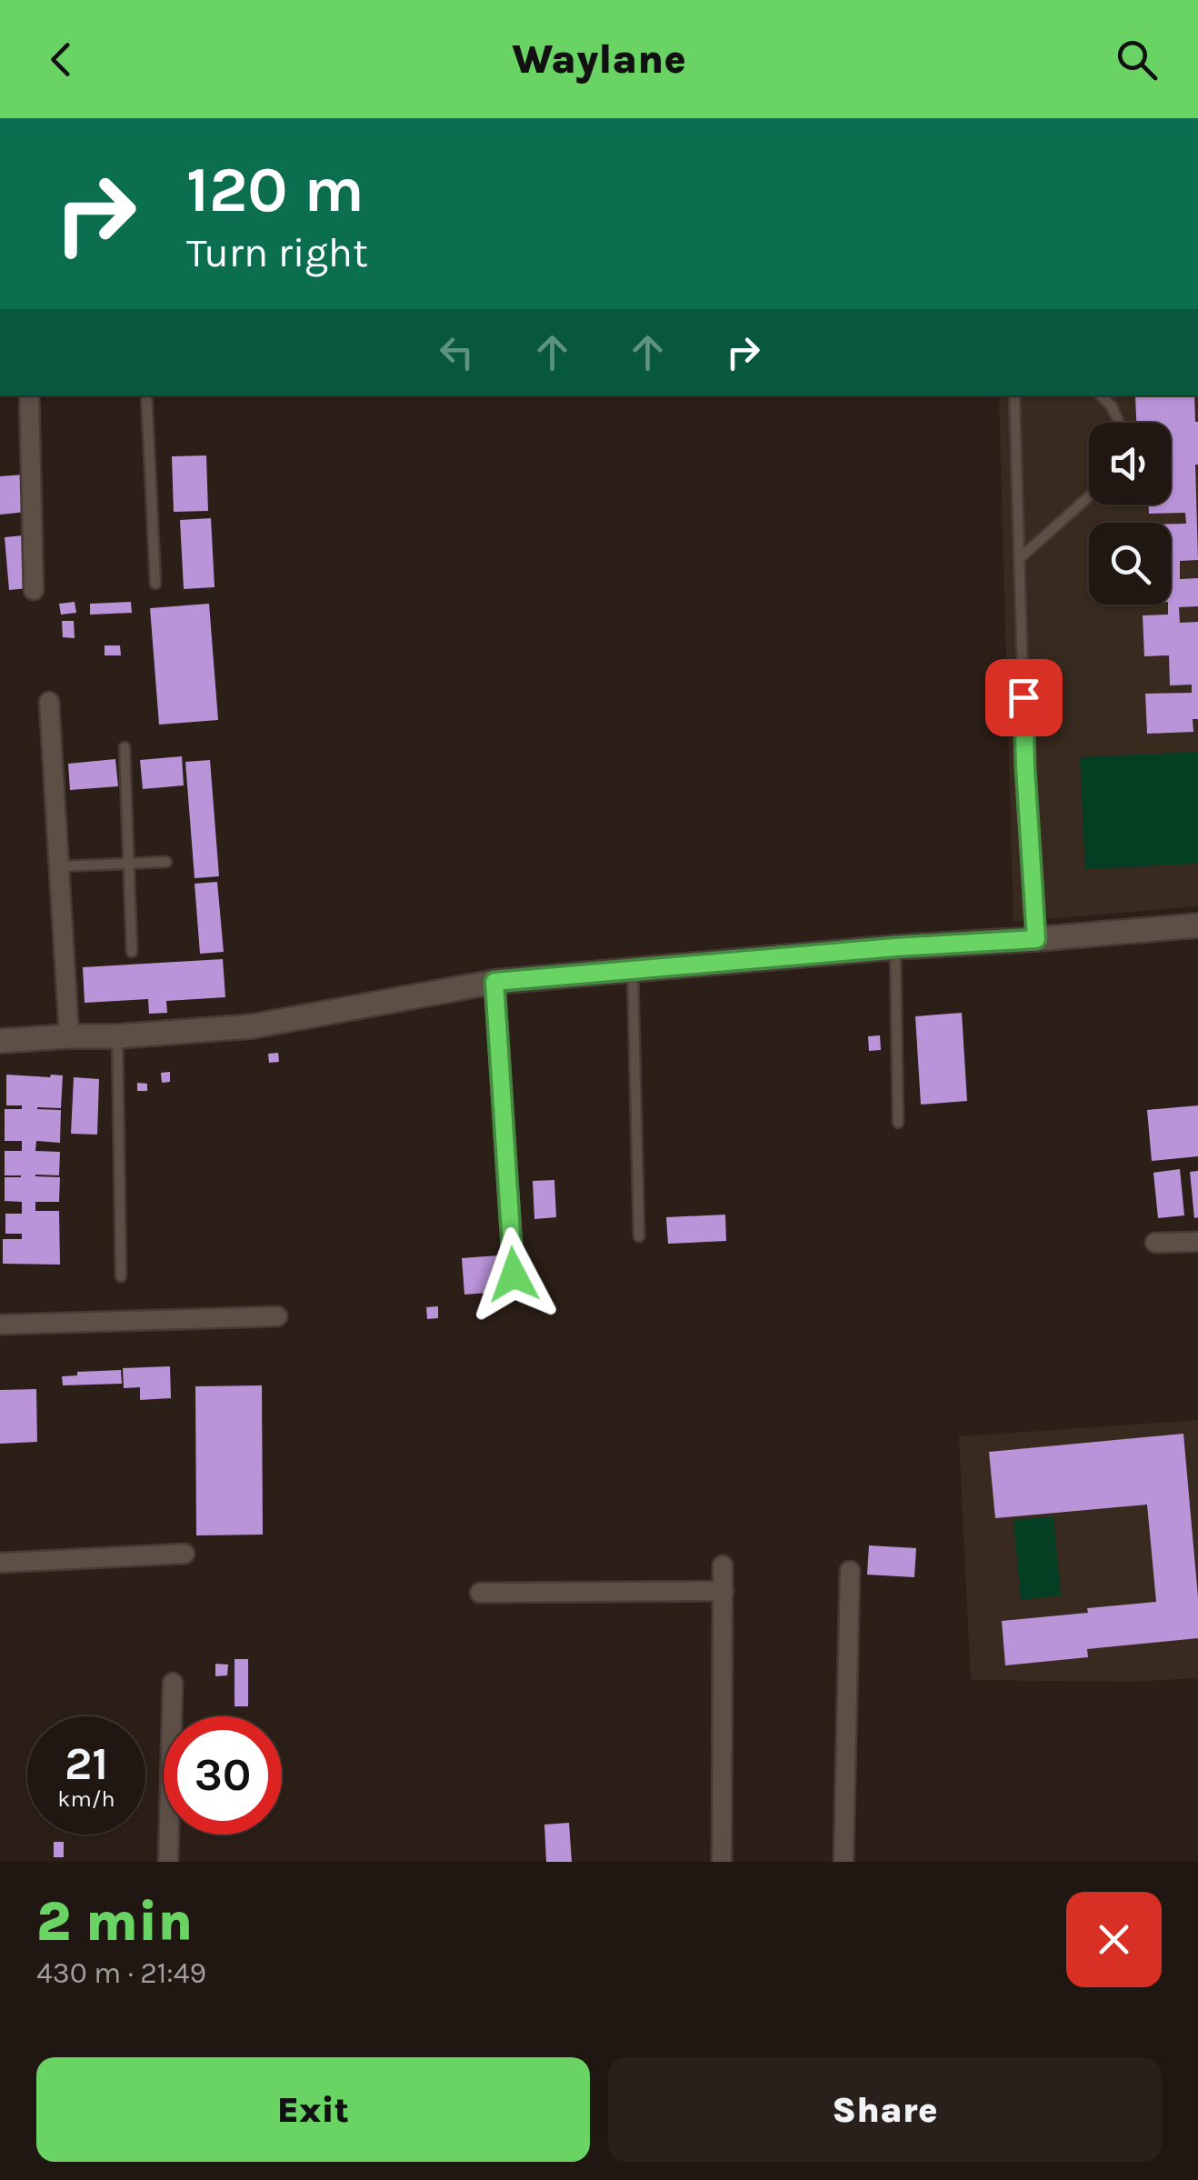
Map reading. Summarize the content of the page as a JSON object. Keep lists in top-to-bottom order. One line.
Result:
{"page":{"header":"Waylane","turn":["120 m","Turn right"],"speed":"21 km/h","limit":"30","heading":["2 min","430 m · 21:49"],"buttons":["Exit","Share"]}}
